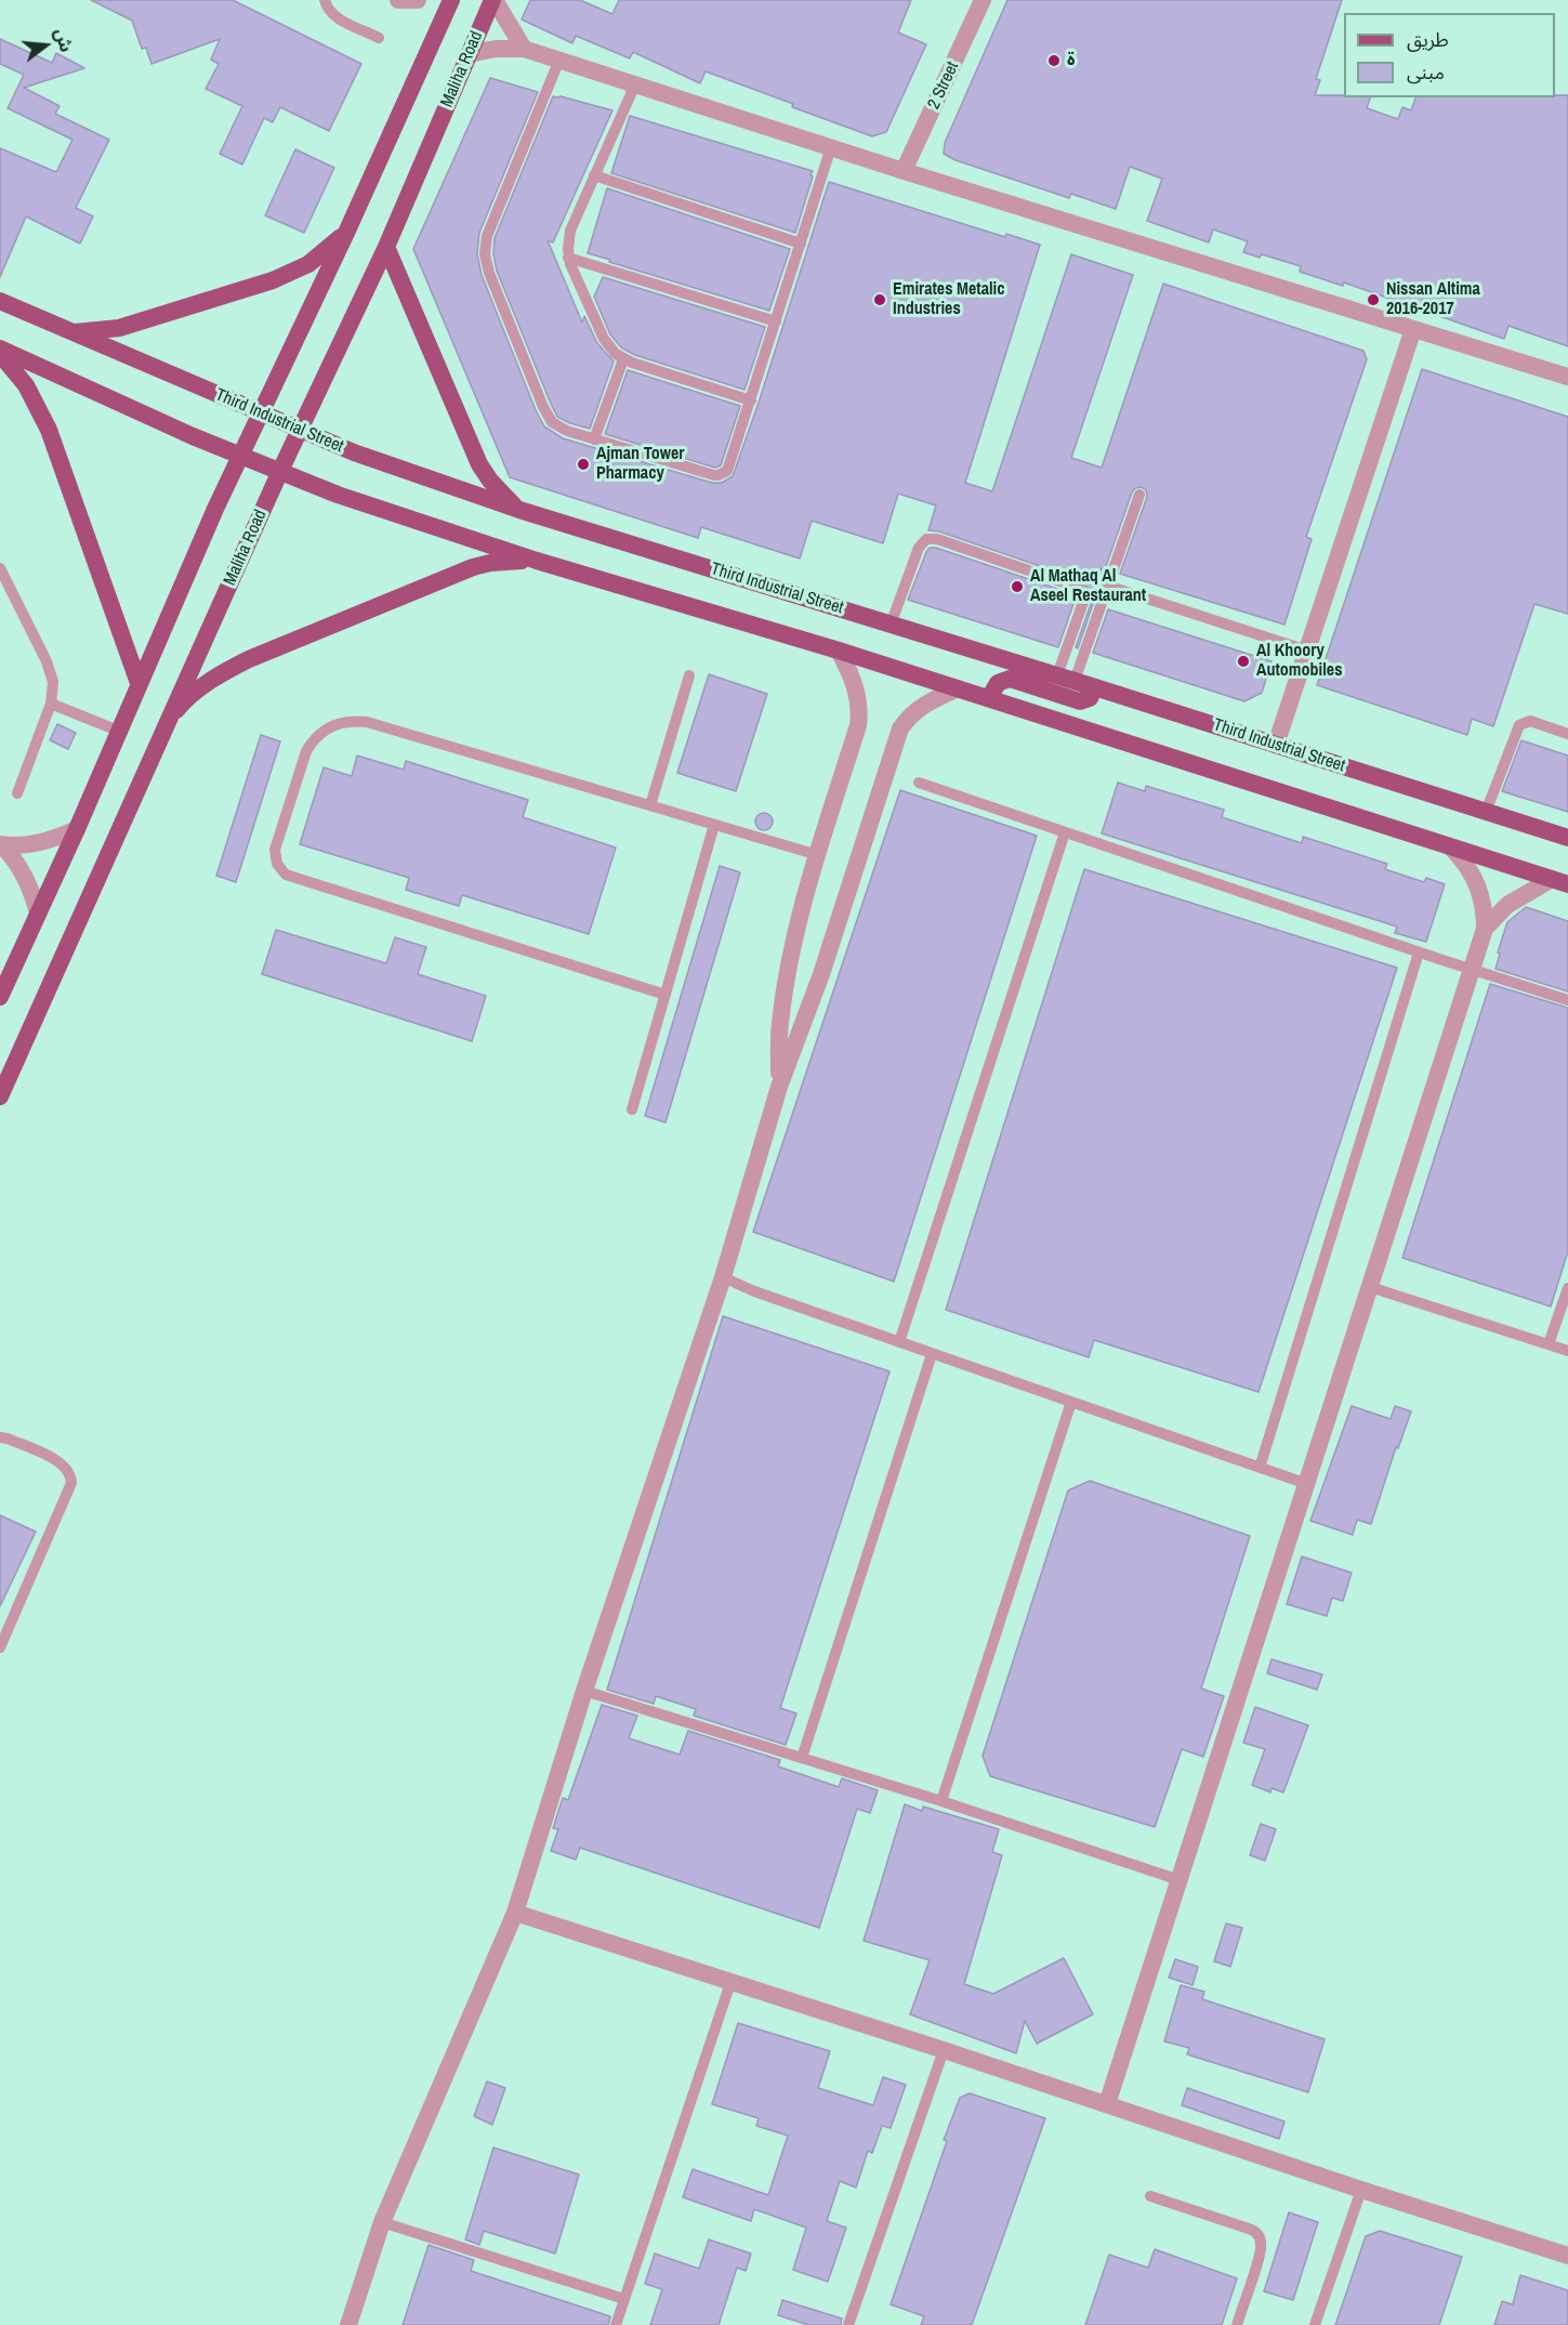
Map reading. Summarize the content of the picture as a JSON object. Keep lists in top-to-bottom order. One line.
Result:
{"streets":{"main road":["Maliha Road","Third Industrial Street"],"street":["2 Street"]},"crossings":[["Maliha Road","Third Industrial Street"]],"places":["ة","Emirates Metalic Industries","Nissan Altima 2016-2017","Ajman Tower Pharmacy","Al Mathaq Al Aseel Restaurant","Al Khoory Automobiles"],"legend":["طريق","مبنى"],"north":"right"}
